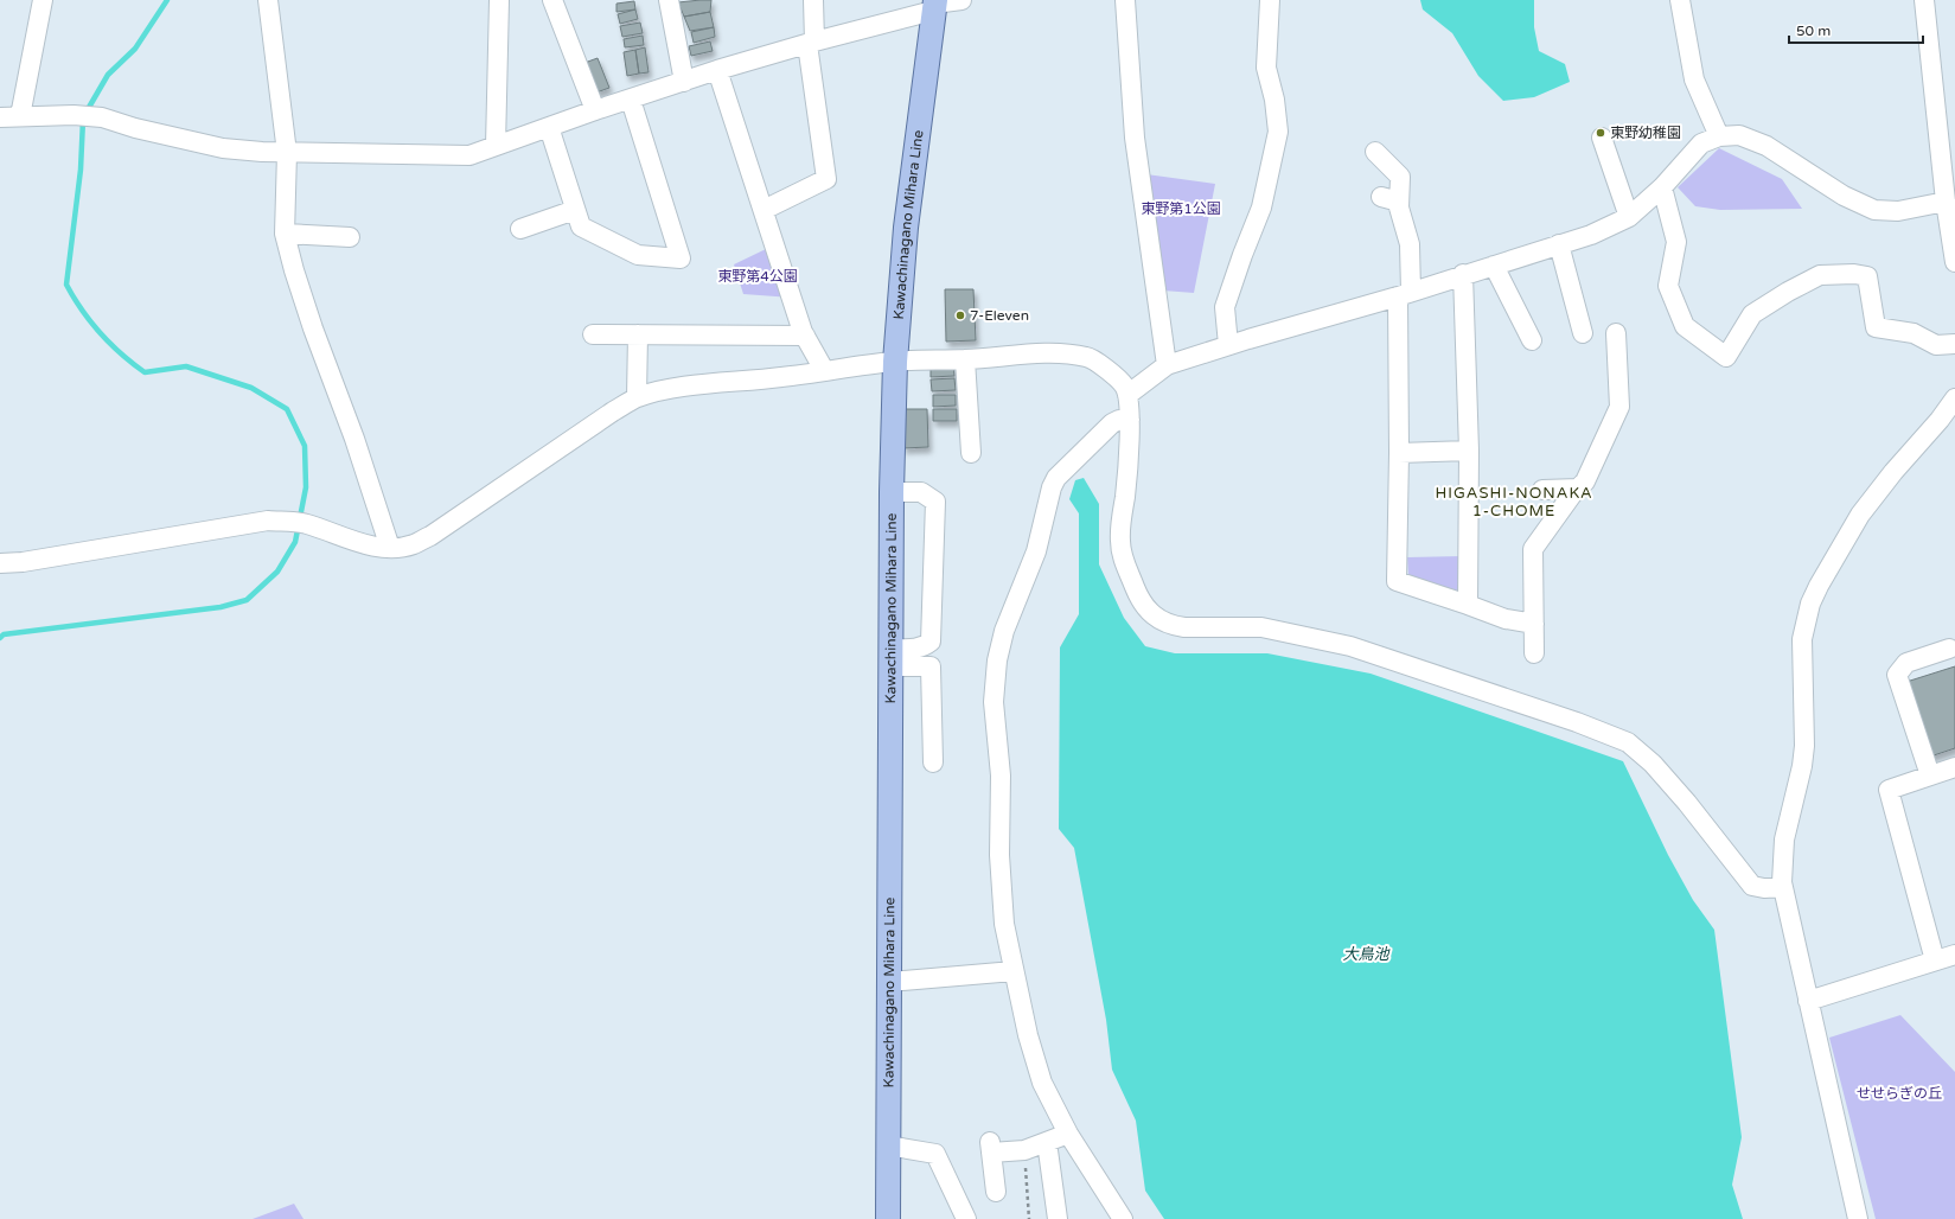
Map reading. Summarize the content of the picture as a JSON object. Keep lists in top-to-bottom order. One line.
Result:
{"streets":{"main road":["Kawachinagano Mihara Line"]},"districts":["HIGASHI-NONAKA 1-CHOME"],"water":["大鳥池"],"parks":["東野第1公園","東野第4公園","せせらぎの丘"],"places":["東野幼稚園","7-Eleven"],"scale_bar":"50 m"}
